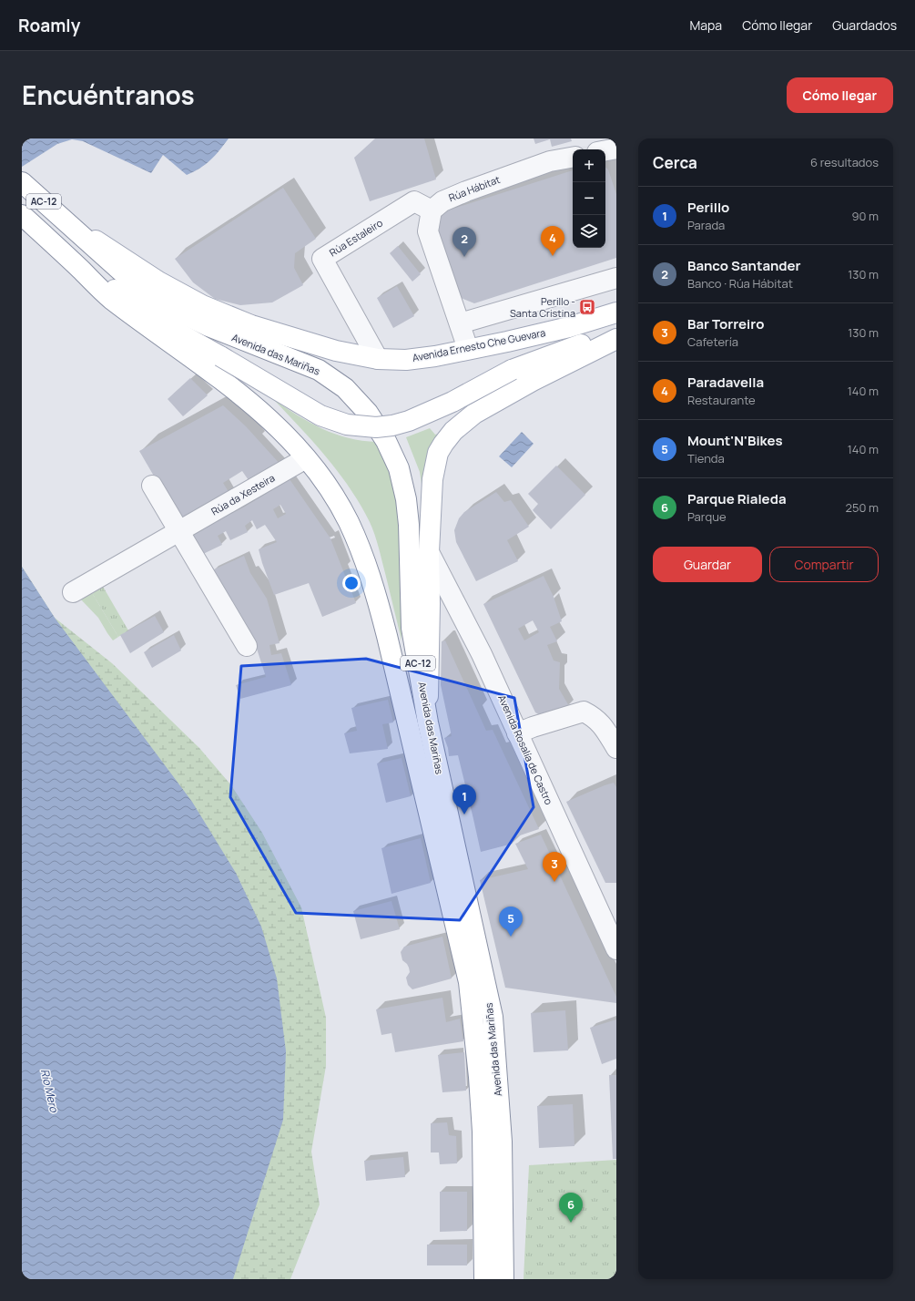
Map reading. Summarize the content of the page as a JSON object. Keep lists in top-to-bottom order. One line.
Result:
{"streets":{"main road":["AC-12","Avenida Ernesto Che Guevara","Avenida das Mariñas"],"street":["Rúa Hábitat","Rúa Estaleiro","Rúa da Xesteira","Avenida Rosalía de Castro"]},"crossings":[["Rúa Hábitat","Rúa Estaleiro"],["AC-12","Avenida Ernesto Che Guevara"],["AC-12","Avenida das Mariñas"],["Rúa Estaleiro","Avenida Ernesto Che Guevara"],["Avenida Ernesto Che Guevara","Avenida das Mariñas"],["Avenida das Mariñas","Rúa da Xesteira"]],"water":["Río Mero"],"places":{"bus stop":["Perillo - Santa Cristina"]},"page":{"header":"Roamly","nav":["Mapa","Cómo llegar","Guardados"],"title":"Encuéntranos","buttons":["Cómo llegar",["Guardar","Compartir"]],"heading":["Cerca","6 resultados"],"map_buttons":["+","−"],"list":[{"mark":"1","name":"Perillo","note":"Parada","value":"90 m"},{"mark":"2","name":"Banco Santander","note":"Banco · Rúa Hábitat","value":"130 m"},{"mark":"3","name":"Bar Torreiro","note":"Cafetería","value":"130 m"},{"mark":"4","name":"Paradavella","note":"Restaurante","value":"140 m"},{"mark":"5","name":"Mount'N'Bikes","note":"Tienda","value":"140 m"},{"mark":"6","name":"Parque Rialeda","note":"Parque","value":"250 m"}],"pins":["4","2","1","3","5","6"]}}
